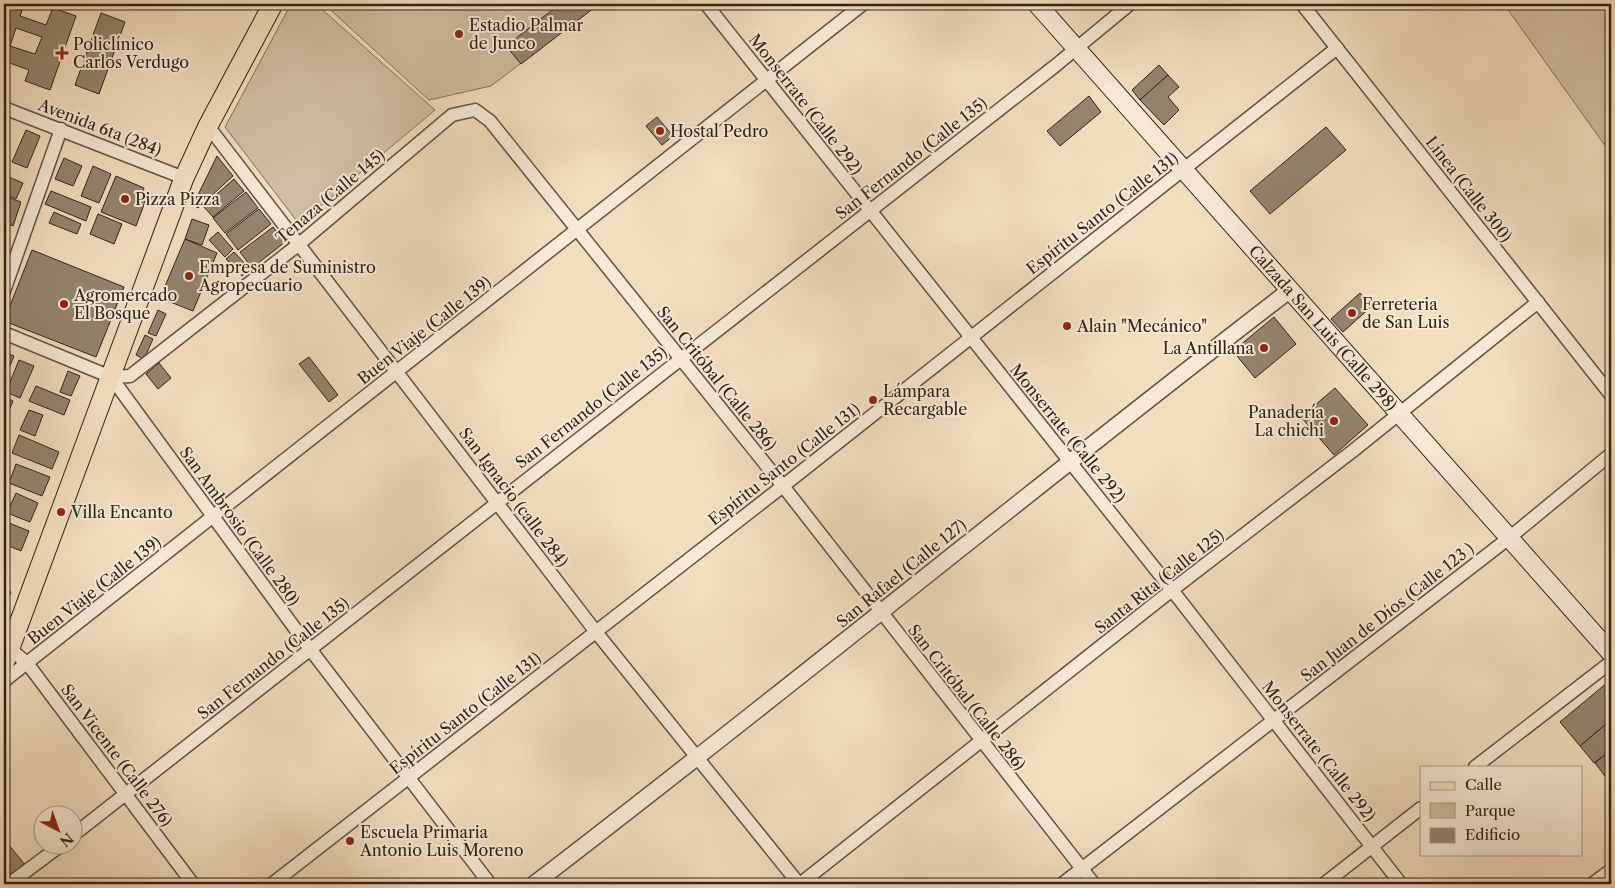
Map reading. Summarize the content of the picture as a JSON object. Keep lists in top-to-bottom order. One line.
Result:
{"streets":{"main road":["Calzada San Luis (Calle 298)"],"street":["Monserrate (Calle 292)","Avenida 6ta (284)","San Fernando (Calle 135)","Línea (Calle 300)","Tenaza (Calle 145)","Espíritu Santo (Calle 131)","Buen Viaje (Calle 139)","San Critóbal (Calle 286)","San Ignacio (calle 284)","San Ambrosio (Calle 280)","San Rafael (Calle 127)","Santa Rita (Calle 125)","San Juan de Díos (Calle 123 )","San Vicente (Calle 276)"]},"crossings":[["Monserrate (Calle 292)","San Fernando (Calle 135)"],["Monserrate (Calle 292)","Espíritu Santo (Calle 131)"],["Monserrate (Calle 292)","Buen Viaje (Calle 139)"],["Monserrate (Calle 292)","San Rafael (Calle 127)"],["Monserrate (Calle 292)","Santa Rita (Calle 125)"],["Monserrate (Calle 292)","San Juan de Díos (Calle 123 )"],["San Fernando (Calle 135)","Calzada San Luis (Calle 298)"],["San Fernando (Calle 135)","San Critóbal (Calle 286)"],["San Fernando (Calle 135)","San Ignacio (calle 284)"],["San Fernando (Calle 135)","San Ambrosio (Calle 280)"],["San Fernando (Calle 135)","San Vicente (Calle 276)"],["Línea (Calle 300)","Espíritu Santo (Calle 131)"],["Línea (Calle 300)","Santa Rita (Calle 125)"],["Tenaza (Calle 145)","San Critóbal (Calle 286)"],["Tenaza (Calle 145)","San Ignacio (calle 284)"],["Tenaza (Calle 145)","San Ambrosio (Calle 280)"],["Espíritu Santo (Calle 131)","Calzada San Luis (Calle 298)"],["Espíritu Santo (Calle 131)","San Critóbal (Calle 286)"],["Espíritu Santo (Calle 131)","San Ignacio (calle 284)"],["Espíritu Santo (Calle 131)","San Ambrosio (Calle 280)"],["Calzada San Luis (Calle 298)","San Rafael (Calle 127)"],["Calzada San Luis (Calle 298)","Santa Rita (Calle 125)"],["Calzada San Luis (Calle 298)","San Juan de Díos (Calle 123 )"],["Buen Viaje (Calle 139)","San Critóbal (Calle 286)"],["Buen Viaje (Calle 139)","San Ignacio (calle 284)"],["Buen Viaje (Calle 139)","San Ambrosio (Calle 280)"],["Buen Viaje (Calle 139)","San Vicente (Calle 276)"],["San Critóbal (Calle 286)","San Rafael (Calle 127)"],["San Critóbal (Calle 286)","Santa Rita (Calle 125)"],["San Critóbal (Calle 286)","San Juan de Díos (Calle 123 )"],["San Ignacio (calle 284)","San Rafael (Calle 127)"],["San Ignacio (calle 284)","Santa Rita (Calle 125)"]],"places":{"other":["Estadio Palmar de Junco","Hostal Pedro","Pizza Pizza","Empresa de Suministro Agropecuario","Agromercado El Bosque","Ferreteria de San Luis","Alain \"Mecánico\"","La Antillana","Lámpara Recargable","Panadería La chichi","Villa Encanto","Escuela Primaria Antonio Luis Moreno"],"health":["Policlínico Carlos Verdugo"]},"legend":["Calle","Parque","Edificio"],"north":"bottom right"}
